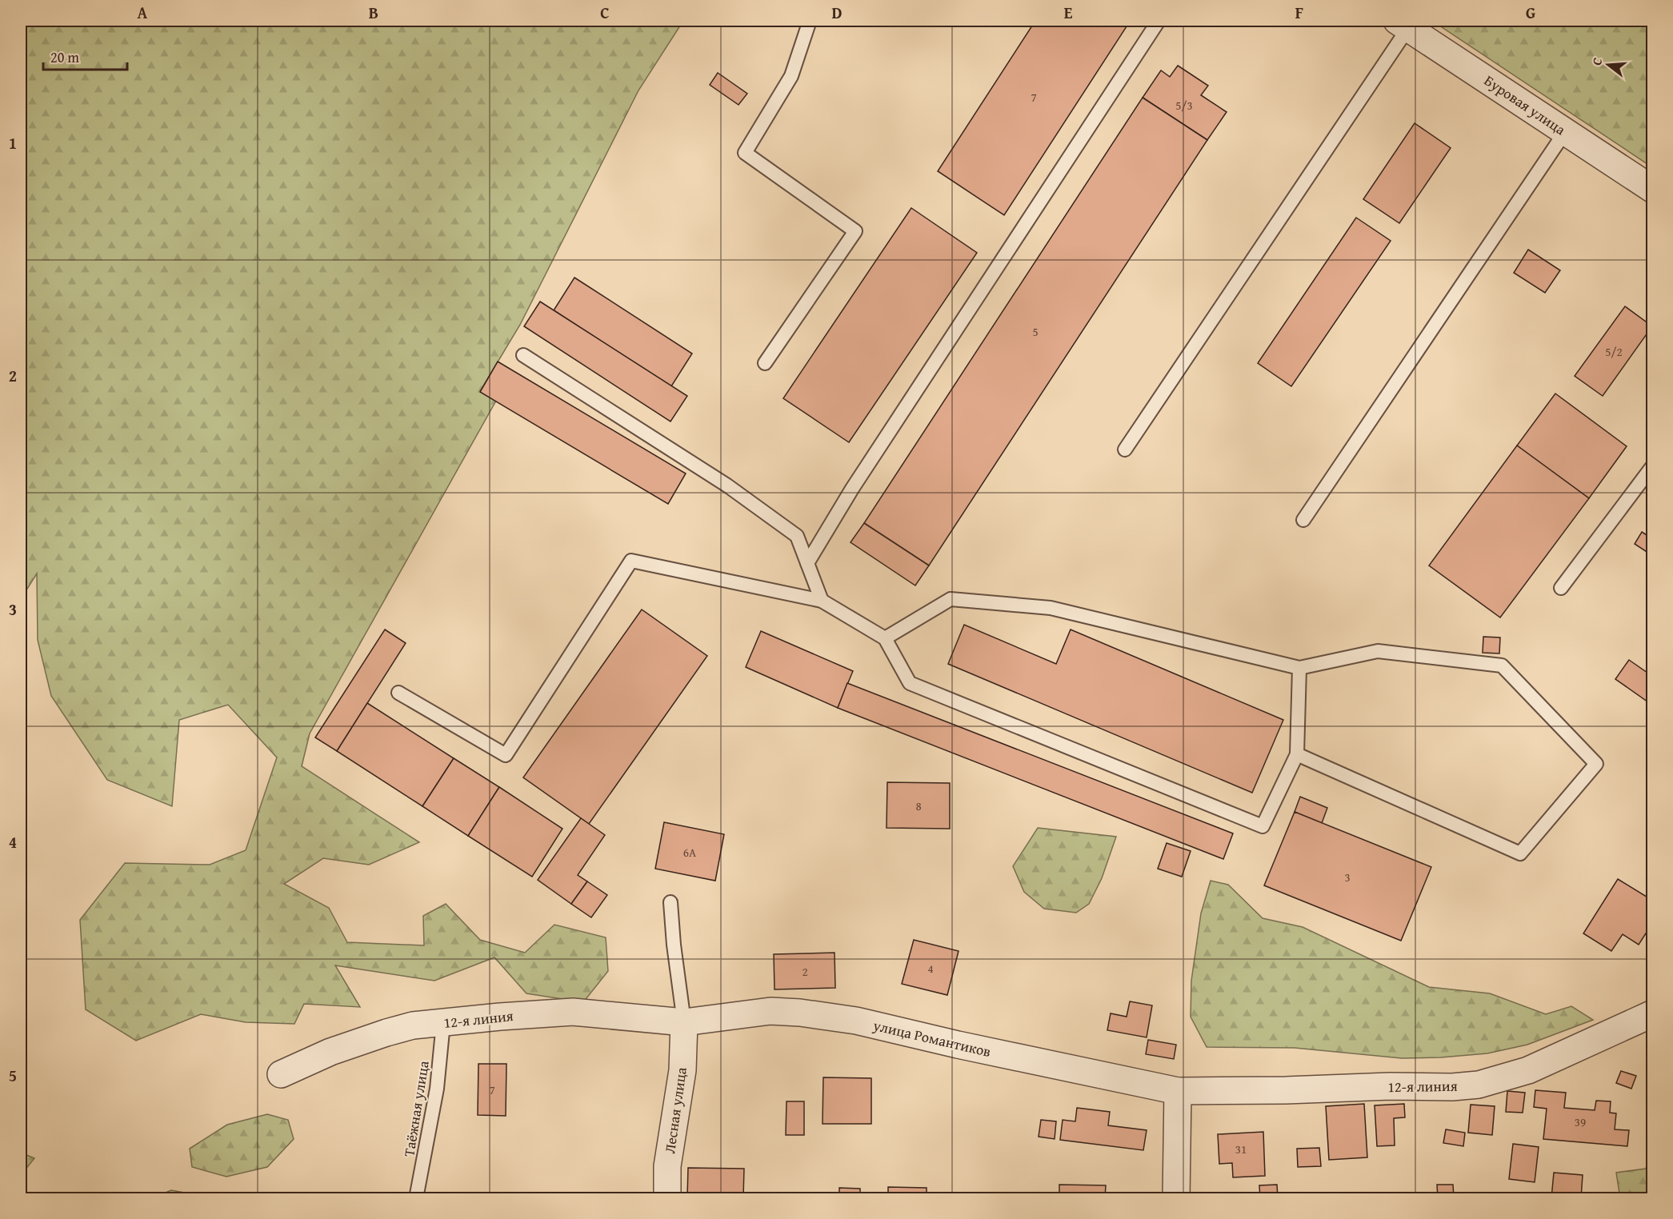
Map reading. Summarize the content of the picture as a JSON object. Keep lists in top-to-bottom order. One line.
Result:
{"streets":{"street":["Буровая улица","12-я линия","улица Романтиков","Лесная улица"],"lane":["Таёжная улица"]},"crossings":[["12-я линия","улица Романтиков"],["12-я линия","Таёжная улица"],["12-я линия","Лесная улица"],["улица Романтиков","Лесная улица"]],"house_numbers":["7","5/3","5","5/2","8","6А","3","4","2","7","39","31"],"scale_bar":"20 m","north":"left","grid":{"columns":["A","B","C","D","E","F","G"],"rows":["1","2","3","4","5"]}}
